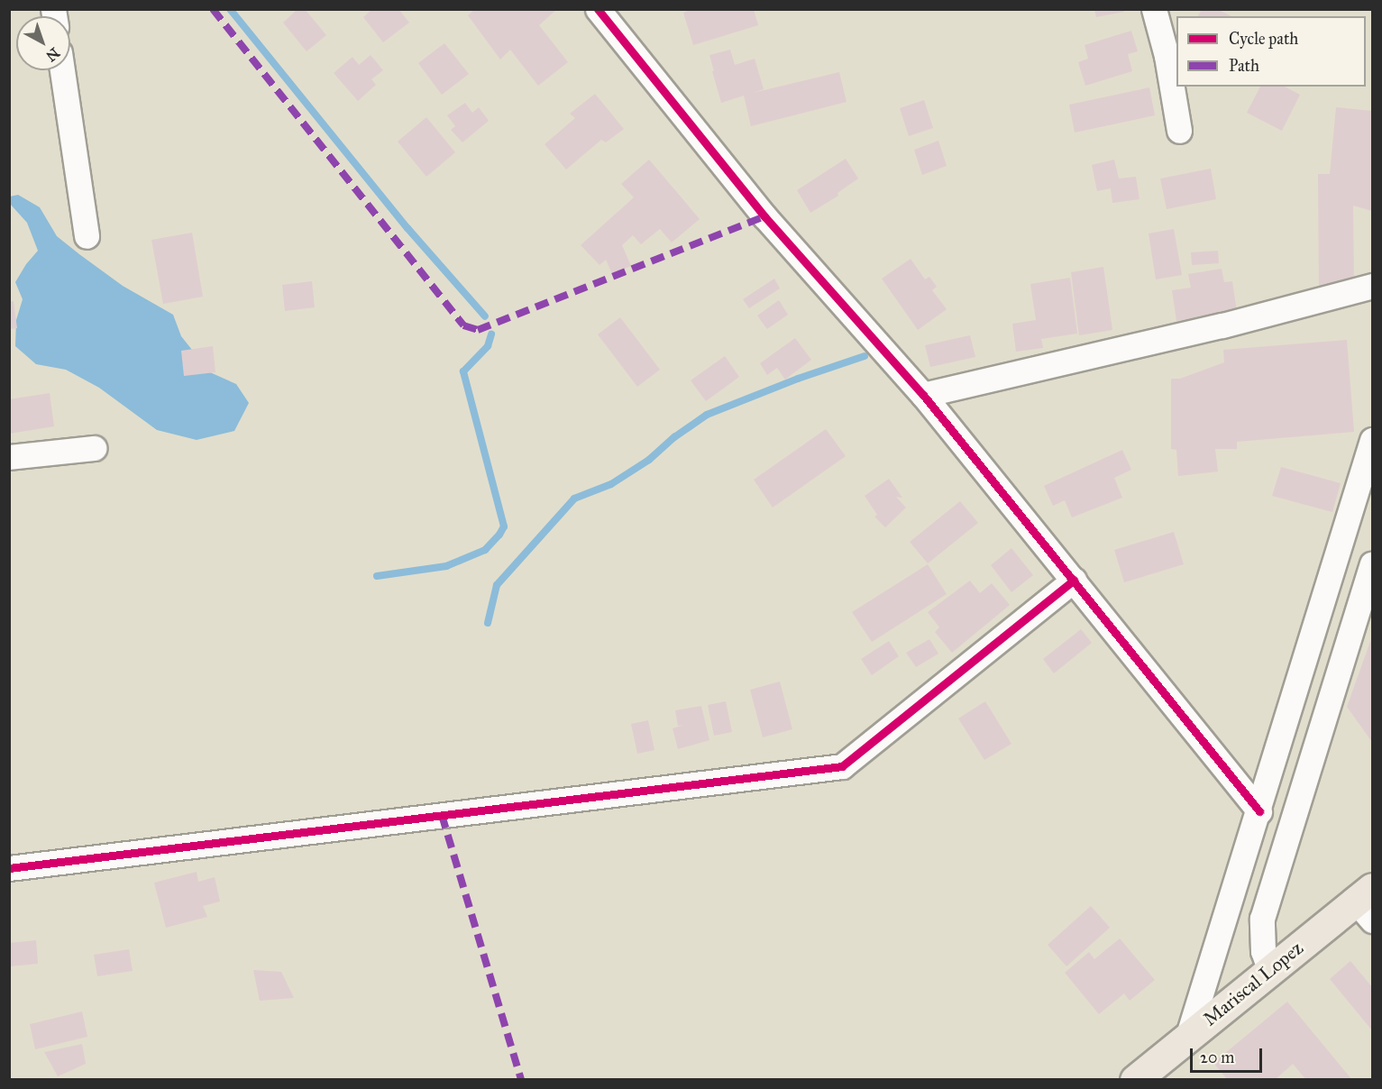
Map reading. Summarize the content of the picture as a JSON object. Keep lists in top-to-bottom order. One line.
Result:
{"streets":{"main road":["Mariscal Lopez"]},"legend":["Cycle path","Path"],"scale_bar":"20 m","north":"bottom right"}
